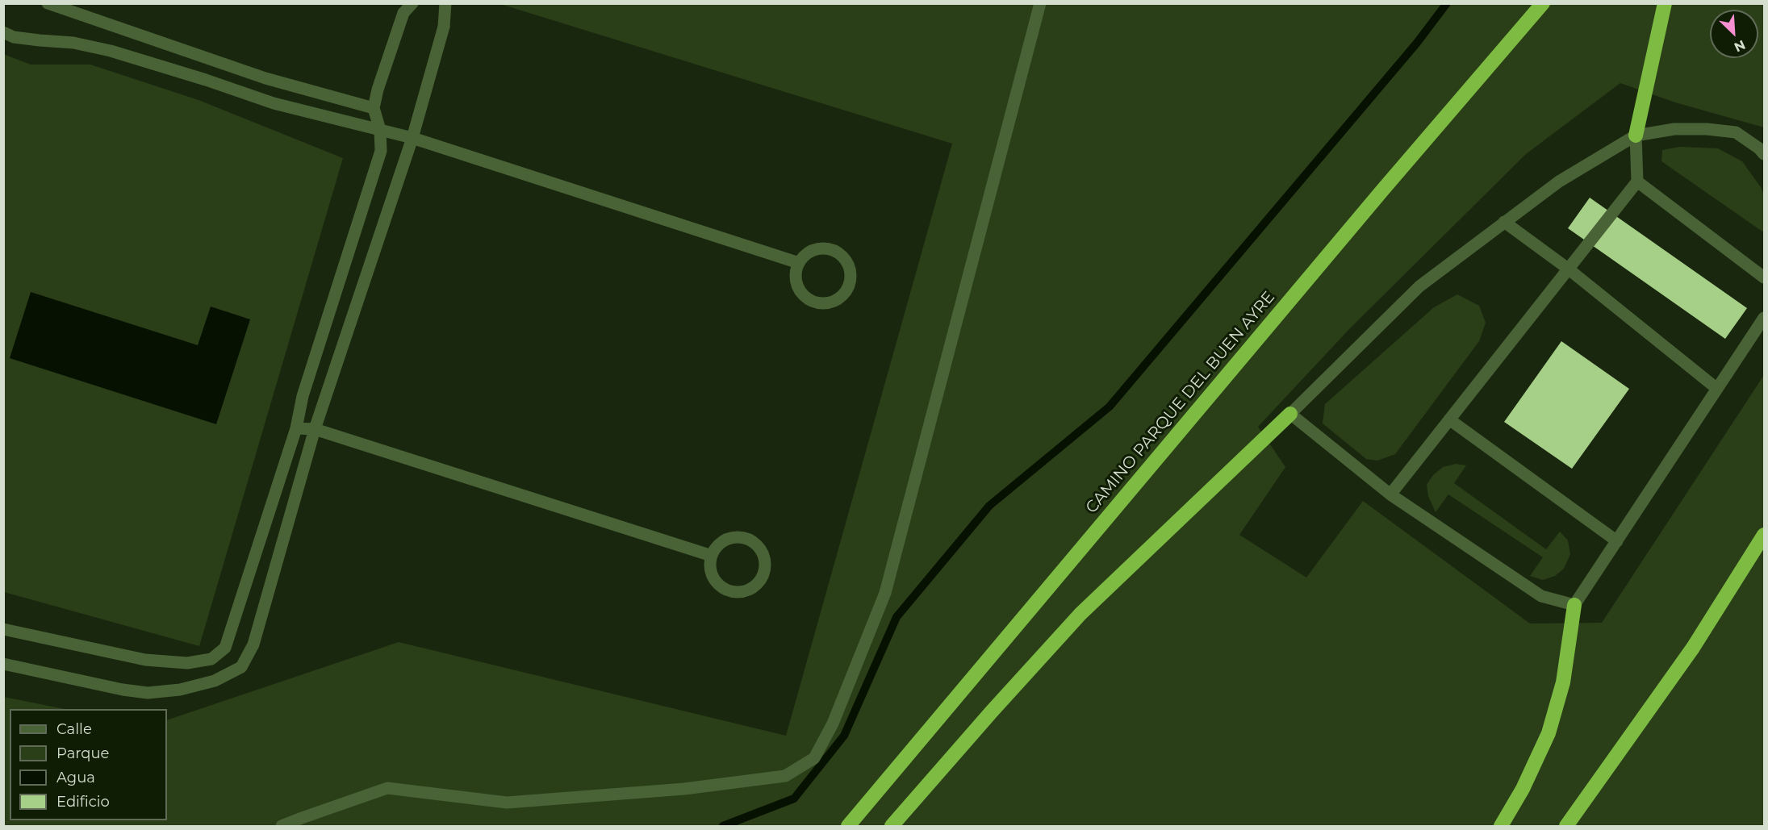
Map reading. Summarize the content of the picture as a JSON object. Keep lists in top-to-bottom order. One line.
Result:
{"streets":{"highway":["CAMINO PARQUE DEL BUEN AYRE"]},"legend":["Calle","Parque","Agua","Edificio"],"north":"bottom right"}
